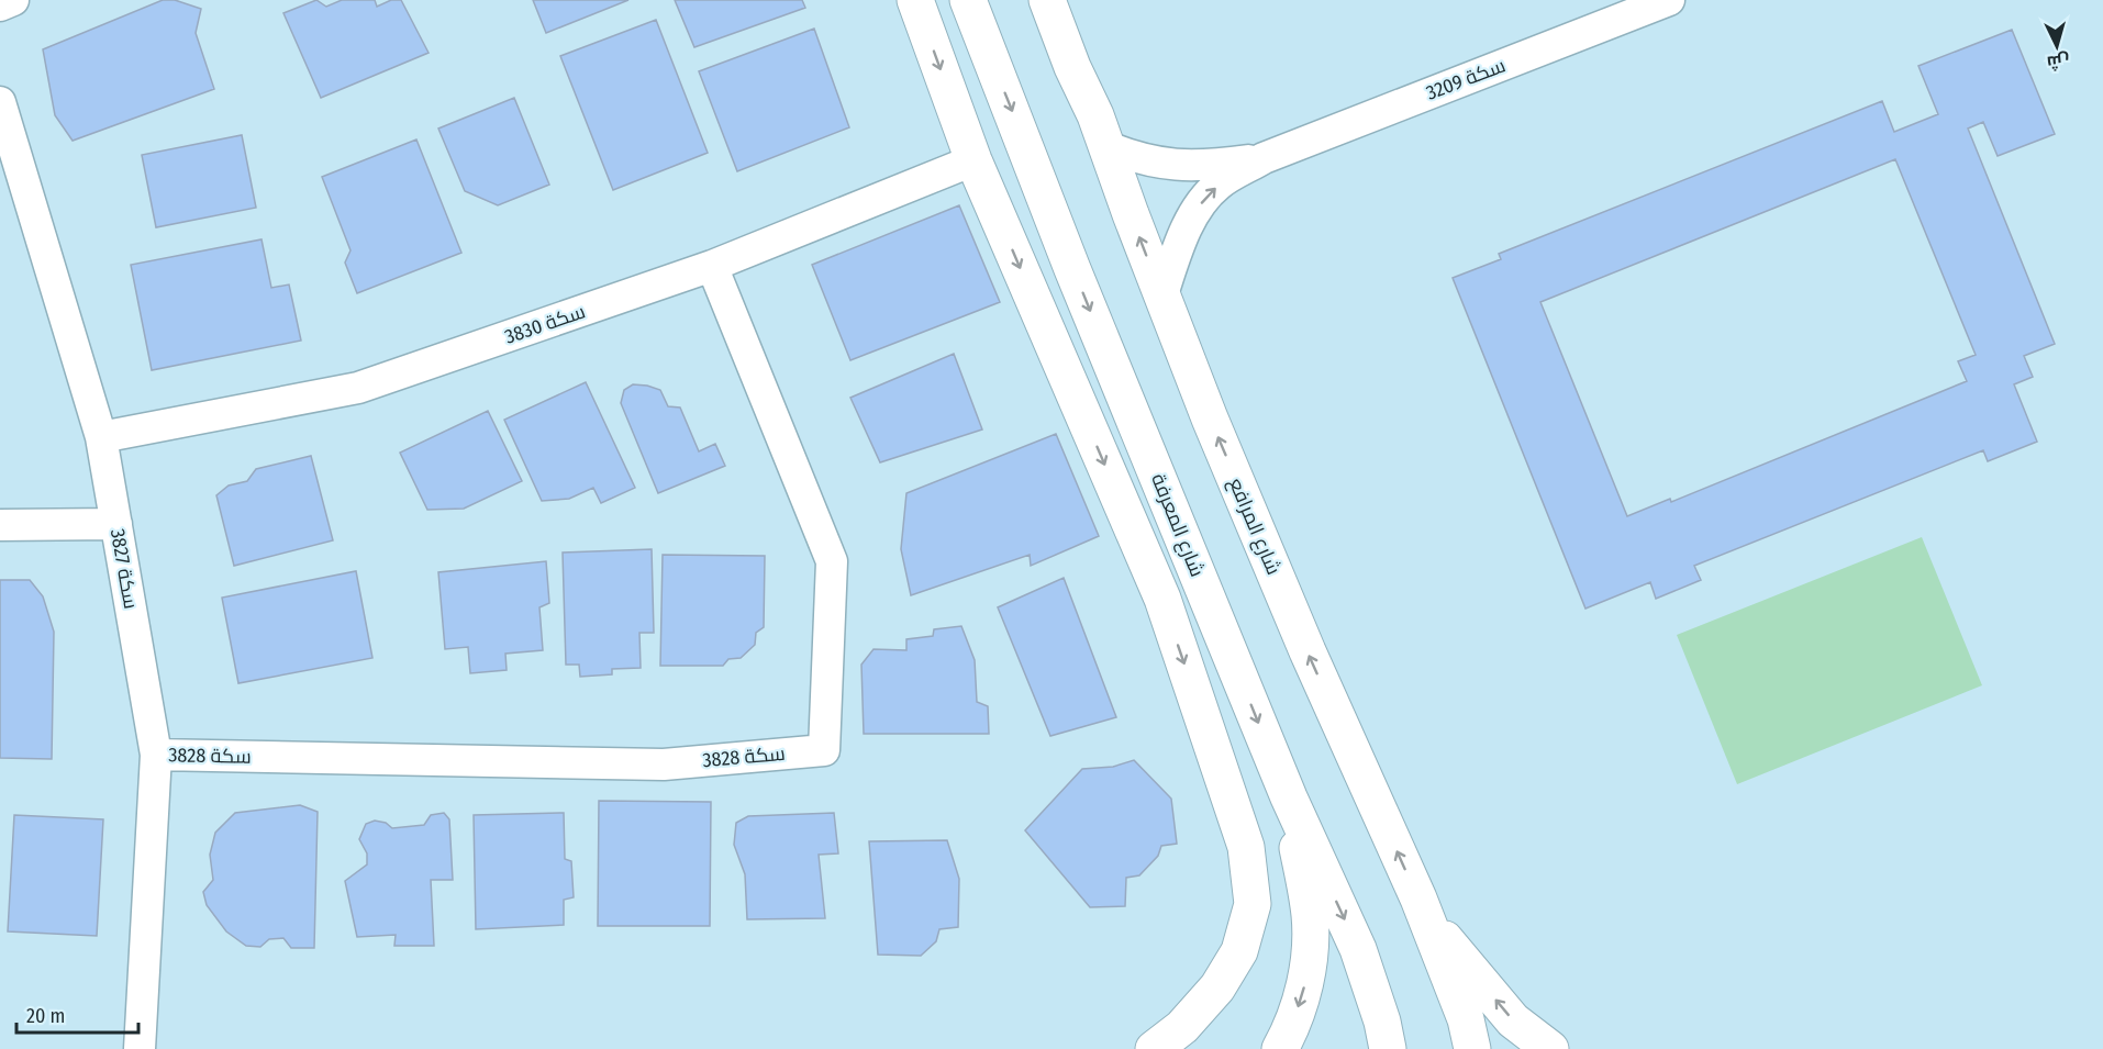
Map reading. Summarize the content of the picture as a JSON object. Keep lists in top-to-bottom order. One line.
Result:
{"streets":{"main road":["شارع المعرفة","شارع المرافع"],"street":["سكة 3209","سكة 3830","سكة 3827","سكة 3828"]},"crossings":[["سكة 3209","شارع المرافع"],["سكة 3830","سكة 3827"],["سكة 3830","سكة 3828"],["سكة 3827","سكة 3828"]],"scale_bar":"20 m","north":"bottom"}
